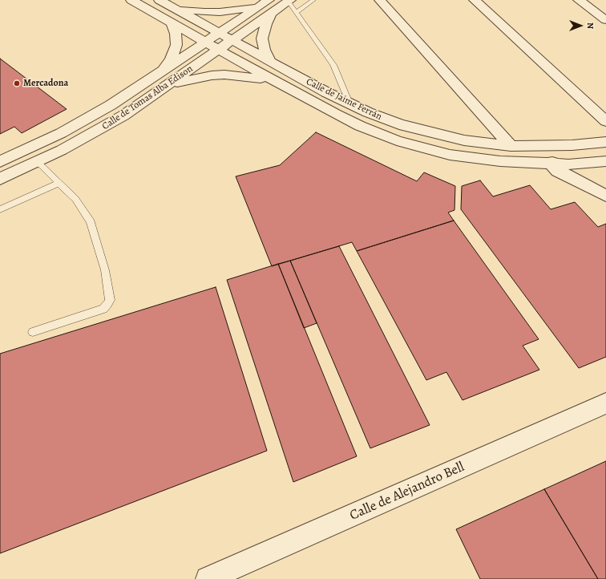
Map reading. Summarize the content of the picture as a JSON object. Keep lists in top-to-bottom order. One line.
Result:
{"streets":{"street":["Calle de Tomas Alba Edison","Calle de Jaime Ferrán","Calle de Alejandro Bell"]},"crossings":[["Calle de Tomas Alba Edison","Calle de Jaime Ferrán"]],"places":["Mercadona"],"north":"right"}
